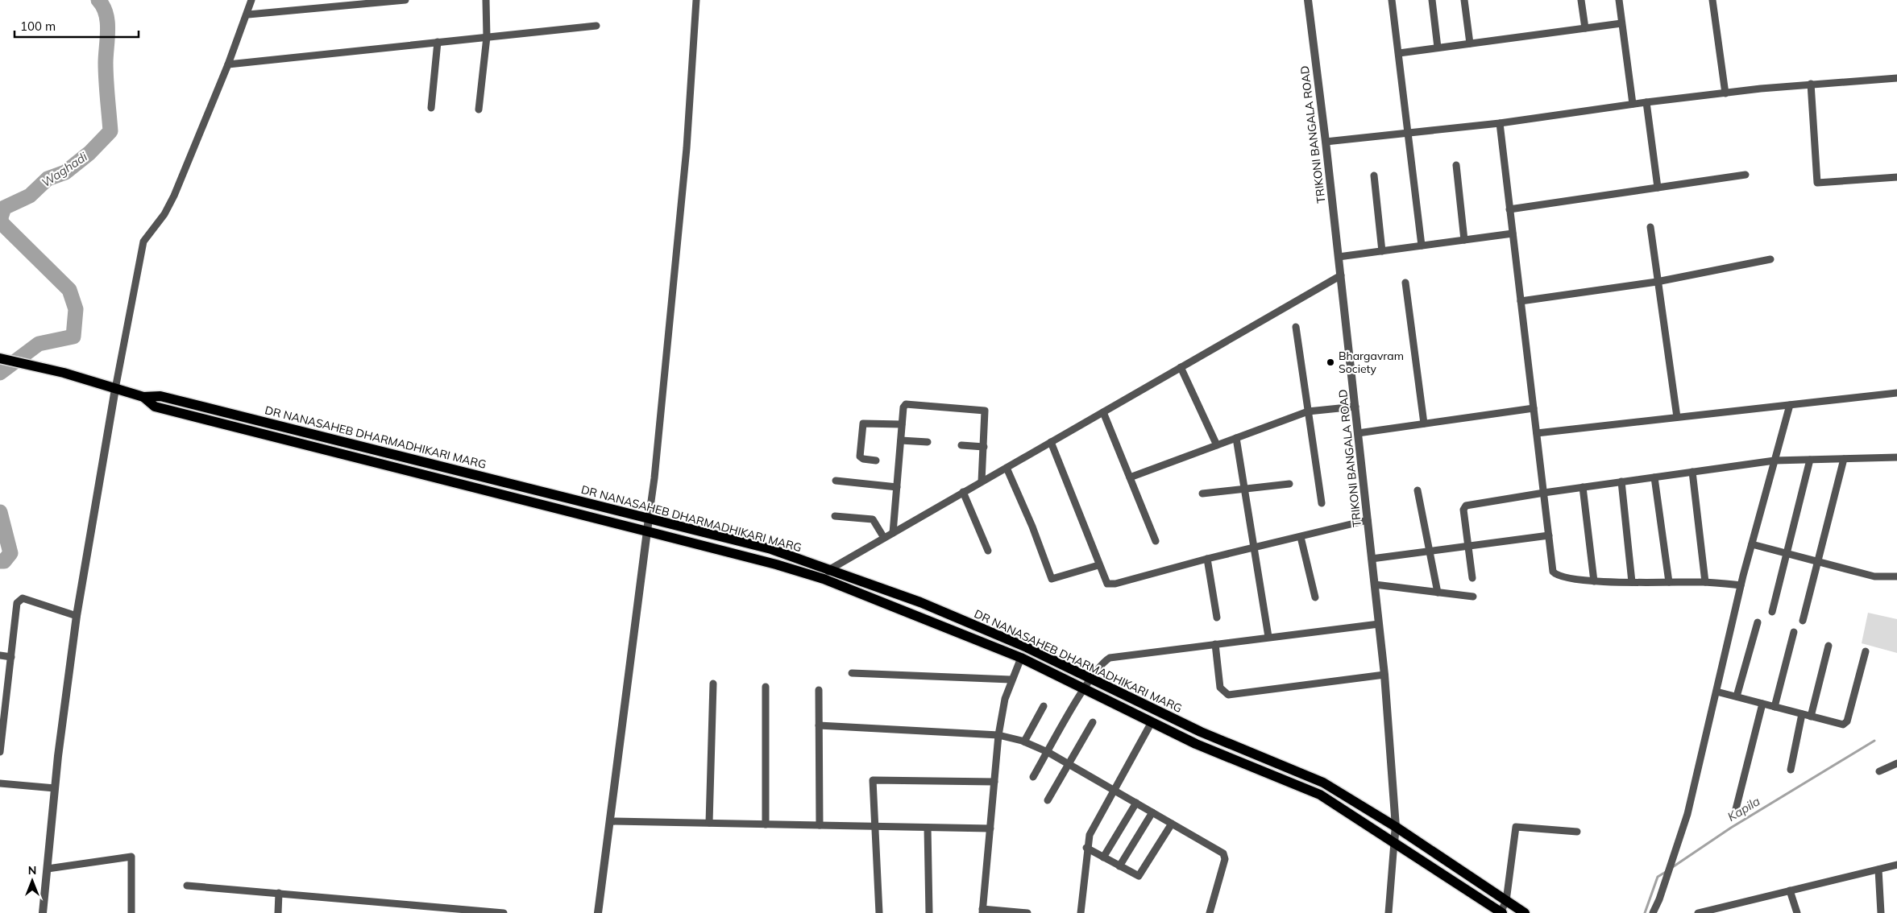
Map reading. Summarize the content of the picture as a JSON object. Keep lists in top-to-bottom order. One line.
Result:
{"streets":{"main road":["DR NANASAHEB DHARMADHIKARI MARG"],"street":["TRIKONI BANGALA ROAD"]},"crossings":[["TRIKONI BANGALA ROAD","DR NANASAHEB DHARMADHIKARI MARG"]],"water":["Waghadi","Kapila"],"places":["Bhargavram Society"],"scale_bar":"100 m","north":"top"}
